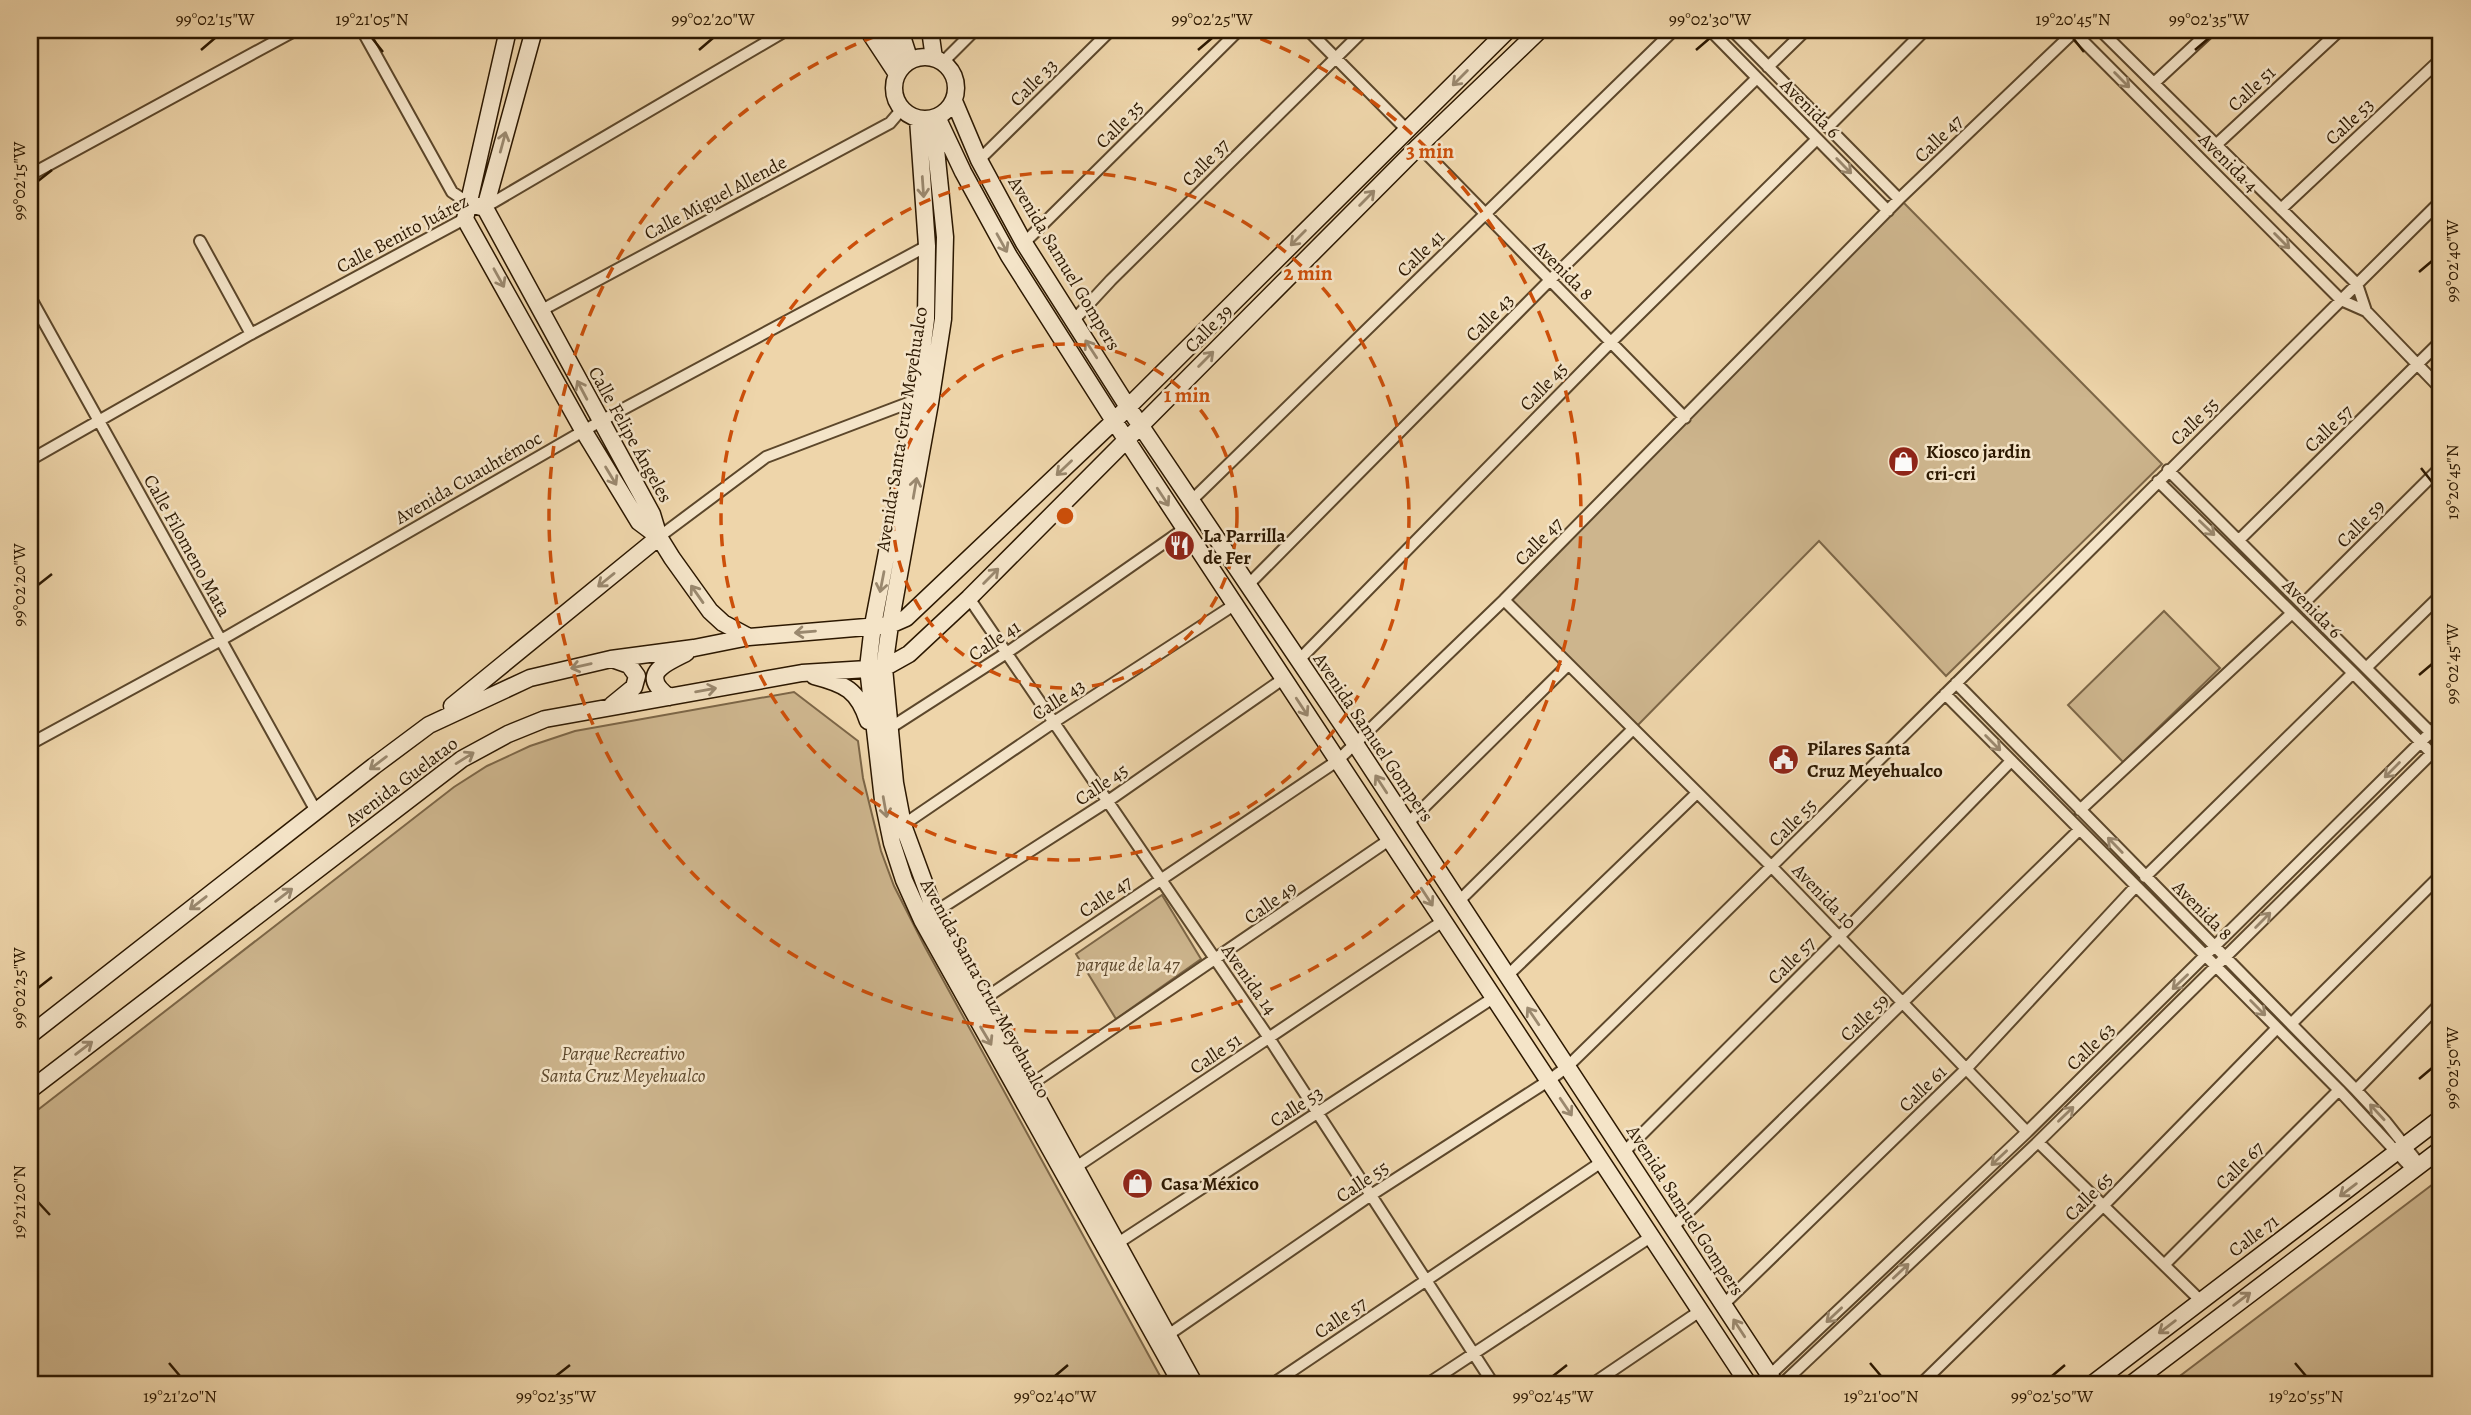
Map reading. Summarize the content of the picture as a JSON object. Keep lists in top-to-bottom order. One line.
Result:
{"streets":{"street":["Calle 33","Calle 51","Avenida 6","Calle 53","Calle 35","Calle 47","Calle 37","Avenida 4","Calle Miguel Allende","Calle Benito Juárez","Calle 41","Avenida Samuel Gompers","Avenida 8","Calle 43","Calle 39","Calle 45","Calle 55","Calle 57","Avenida Santa Cruz Meyehualco","Calle Felipe Ángeles","Avenida Cuauhtémoc","Calle 59","Calle Filomeno Mata","Avenida Guelatao","Avenida 10","Calle 49","Avenida 14","Calle 63","Calle 61","Calle 67","Calle 65","Calle 71"]},"crossings":[["Calle 33","Avenida Samuel Gompers"],["Calle 51","Avenida 4"],["Calle 51","Avenida Santa Cruz Meyehualco"],["Calle 51","Avenida 14"],["Avenida 6","Calle 47"],["Avenida 6","Calle 43"],["Avenida 6","Calle 45"],["Avenida 6","Calle 55"],["Avenida 6","Calle 57"],["Avenida 6","Calle 59"],["Avenida 6","Calle 63"],["Calle 53","Avenida 4"],["Calle 53","Avenida Santa Cruz Meyehualco"],["Calle 53","Avenida 14"],["Calle 35","Avenida Samuel Gompers"],["Calle 47","Avenida 4"],["Calle 47","Avenida Samuel Gompers"],["Calle 47","Avenida 8"],["Calle 47","Avenida Santa Cruz Meyehualco"],["Calle 47","Avenida 10"],["Calle 47","Avenida 14"],["Calle 37","Avenida Samuel Gompers"],["Avenida 4","Calle 55"],["Avenida 4","Calle 57"],["Calle Miguel Allende","Avenida Samuel Gompers"],["Calle Miguel Allende","Avenida Santa Cruz Meyehualco"],["Calle Miguel Allende","Calle Felipe Ángeles"],["Calle Benito Juárez","Calle Felipe Ángeles"],["Calle Benito Juárez","Calle Filomeno Mata"],["Calle 41","Avenida Samuel Gompers"],["Calle 41","Avenida 8"],["Calle 41","Avenida Santa Cruz Meyehualco"],["Calle 41","Avenida 14"],["Avenida Samuel Gompers","Calle 43"],["Avenida Samuel Gompers","Calle 39"],["Avenida Samuel Gompers","Calle 45"],["Avenida Samuel Gompers","Calle 55"],["Avenida Samuel Gompers","Calle 57"],["Avenida Samuel Gompers","Avenida Santa Cruz Meyehualco"],["Avenida Samuel Gompers","Calle 59"],["Avenida Samuel Gompers","Calle 63"],["Avenida Samuel Gompers","Calle 61"],["Avenida 8","Calle 43"],["Avenida 8","Calle 39"],["Avenida 8","Calle 45"],["Avenida 8","Calle 55"],["Avenida 8","Calle 57"],["Avenida 8","Calle 59"],["Avenida 8","Calle 63"],["Avenida 8","Calle 61"],["Avenida 8","Calle 67"],["Avenida 8","Calle 65"],["Avenida 8","Calle 71"],["Calle 43","Avenida Santa Cruz Meyehualco"],["Calle 43","Avenida 14"],["Calle 39","Avenida Santa Cruz Meyehualco"],["Calle 39","Avenida Guelatao"],["Calle 39","Avenida 14"],["Calle 45","Avenida Santa Cruz Meyehualco"],["Calle 45","Avenida 14"],["Calle 55","Avenida Santa Cruz Meyehualco"],["Calle 55","Avenida 10"],["Calle 55","Avenida 14"],["Calle 57","Avenida 10"],["Calle 57","Avenida 14"],["Avenida Santa Cruz Meyehualco","Avenida Cuauhtémoc"],["Avenida Santa Cruz Meyehualco","Avenida Guelatao"],["Avenida Santa Cruz Meyehualco","Calle 49"],["Calle Felipe Ángeles","Avenida Cuauhtémoc"],["Calle Felipe Ángeles","Avenida Guelatao"],["Avenida Cuauhtémoc","Calle Filomeno Mata"],["Calle 59","Avenida 10"],["Calle Filomeno Mata","Avenida Guelatao"],["Avenida 10","Calle 63"],["Avenida 10","Calle 61"],["Calle 49","Avenida 14"]],"parks":["parque de la 47","Parque Recreativo Santa Cruz Meyehualco"],"places":{"shop":["Kiosco jardin cri-cri","Casa México"],"restaurant":["La Parrilla de Fer"],"public building":["Pilares Santa Cruz Meyehualco"]},"coordinates":["99°02'15\"W","19°21'05\"N","99°02'20\"W","99°02'25\"W","99°02'30\"W","19°20'45\"N","99°02'35\"W","99°02'40\"W","99°02'45\"W","99°02'50\"W","19°21'20\"N","19°21'00\"N","19°20'55\"N"],"rings":["3 min","2 min","1 min"]}
